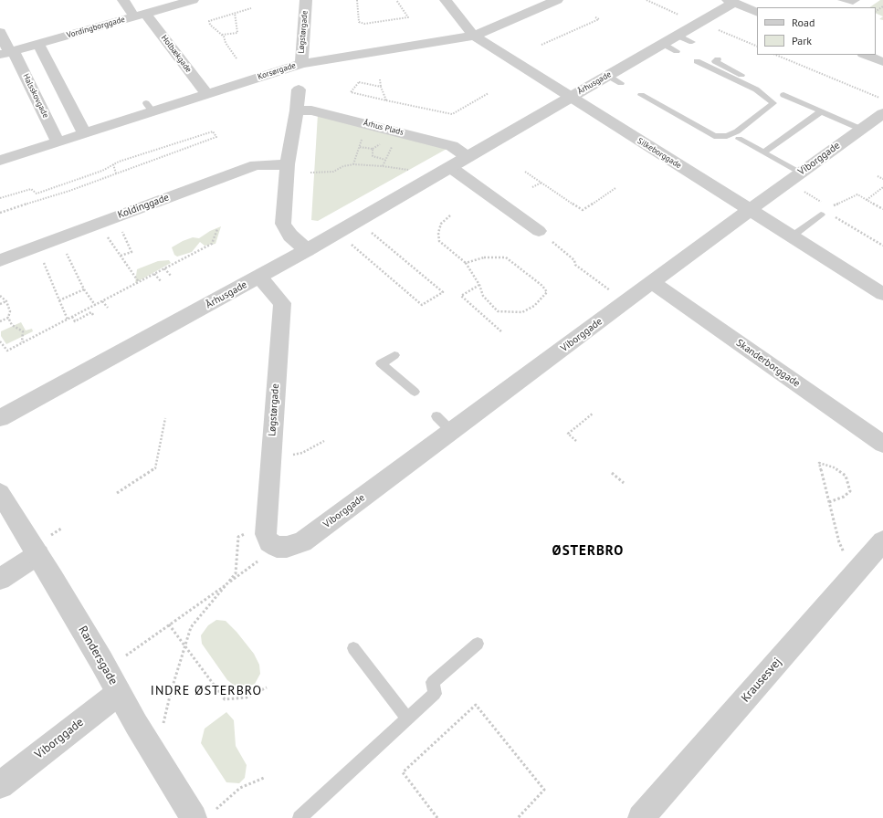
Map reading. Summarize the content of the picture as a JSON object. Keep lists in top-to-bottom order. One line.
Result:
{"streets":{"street":["Vordingborggade","Løgstørgade","Holbækgade","Korsørgade","Århusgade","Halsskovgade","Århus Plads","Silkeborggade","Viborggade","Koldinggade","Skanderborggade","Randersgade","Krausesvej"]},"crossings":[["Vordingborggade","Holbækgade"],["Vordingborggade","Halsskovgade"],["Løgstørgade","Korsørgade"],["Løgstørgade","Århusgade"],["Løgstørgade","Viborggade"],["Holbækgade","Korsørgade"],["Korsørgade","Halsskovgade"],["Korsørgade","Silkeborggade"],["Århusgade","Århus Plads"],["Århusgade","Silkeborggade"],["Silkeborggade","Viborggade"],["Viborggade","Skanderborggade"],["Viborggade","Randersgade"]],"districts":["ØSTERBRO","INDRE ØSTERBRO"],"legend":["Road","Park"]}
